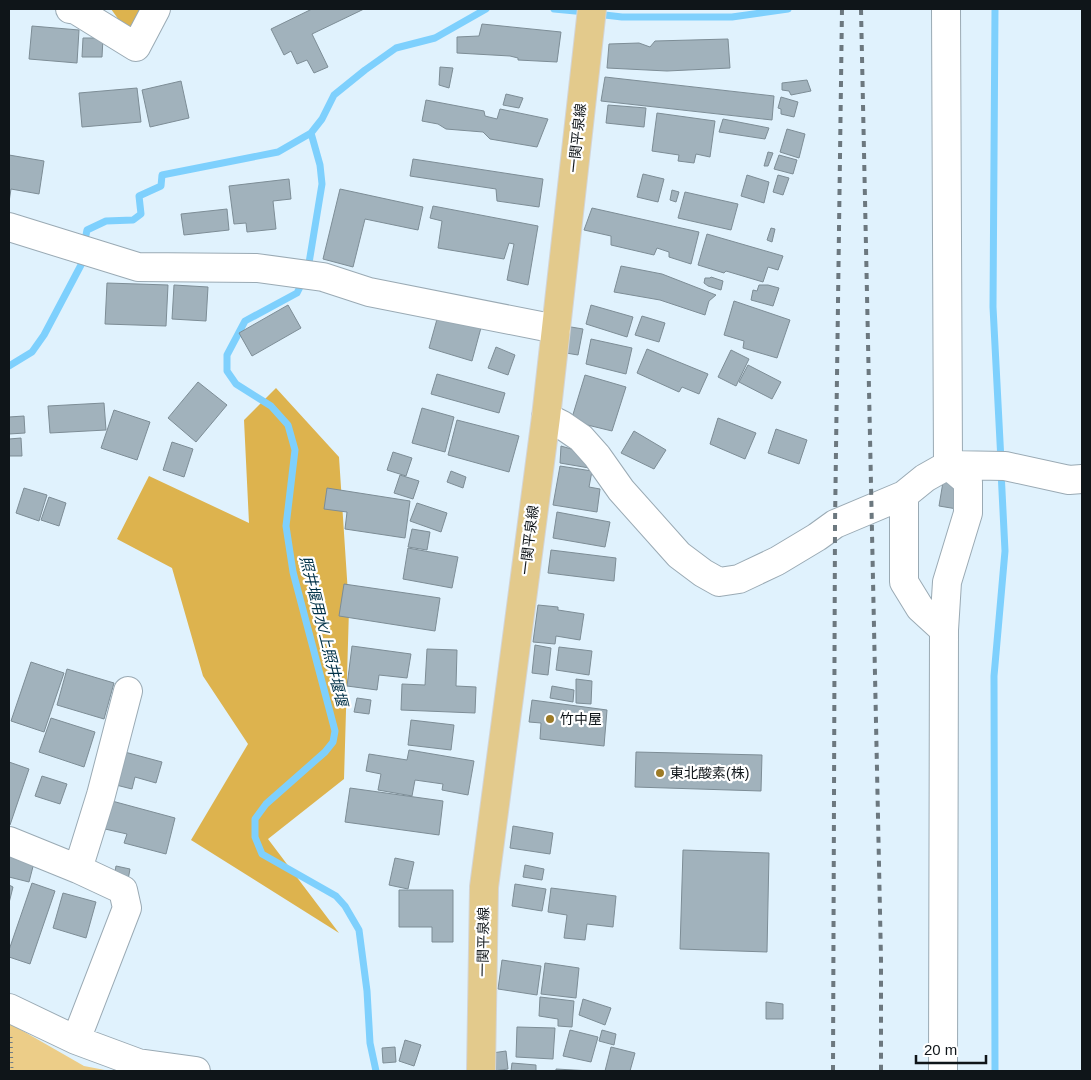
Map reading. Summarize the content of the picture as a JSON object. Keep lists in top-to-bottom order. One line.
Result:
{"streets":{"main road":["一関平泉線"]},"water":["照井堰用水/上照井堰堰"],"places":["竹中屋","東北酸素(株)"],"scale_bar":"20 m"}
